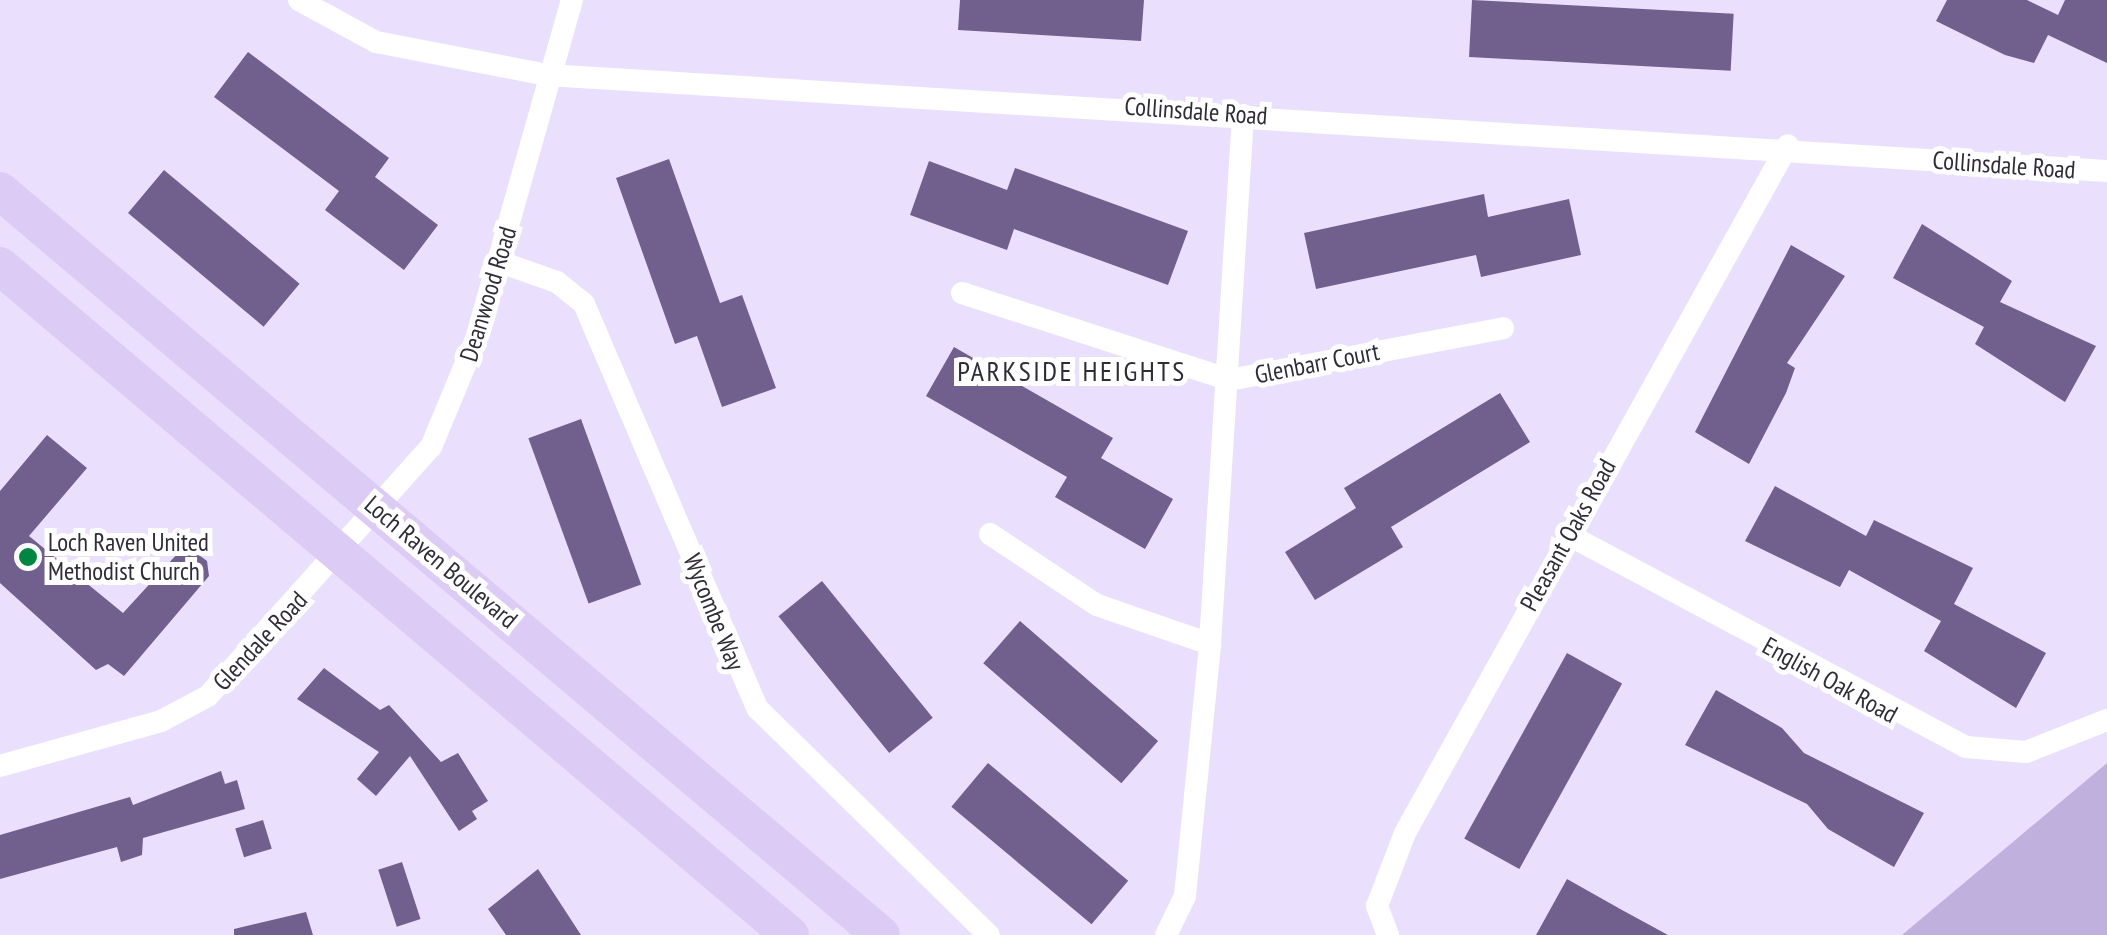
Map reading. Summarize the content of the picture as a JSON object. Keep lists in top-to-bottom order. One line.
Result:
{"streets":{"main road":["Loch Raven Boulevard"],"street":["Collinsdale Road","Deanwood Road","Glenbarr Court","Pleasant Oaks Road","Wycombe Way","Glendale Road","English Oak Road"]},"crossings":[["Collinsdale Road","Deanwood Road"],["Collinsdale Road","Pleasant Oaks Road"],["Deanwood Road","Loch Raven Boulevard"],["Deanwood Road","Wycombe Way"],["Deanwood Road","Glendale Road"],["Pleasant Oaks Road","English Oak Road"]],"districts":["PARKSIDE HEIGHTS"],"places":["Loch Raven United Methodist Church"]}
